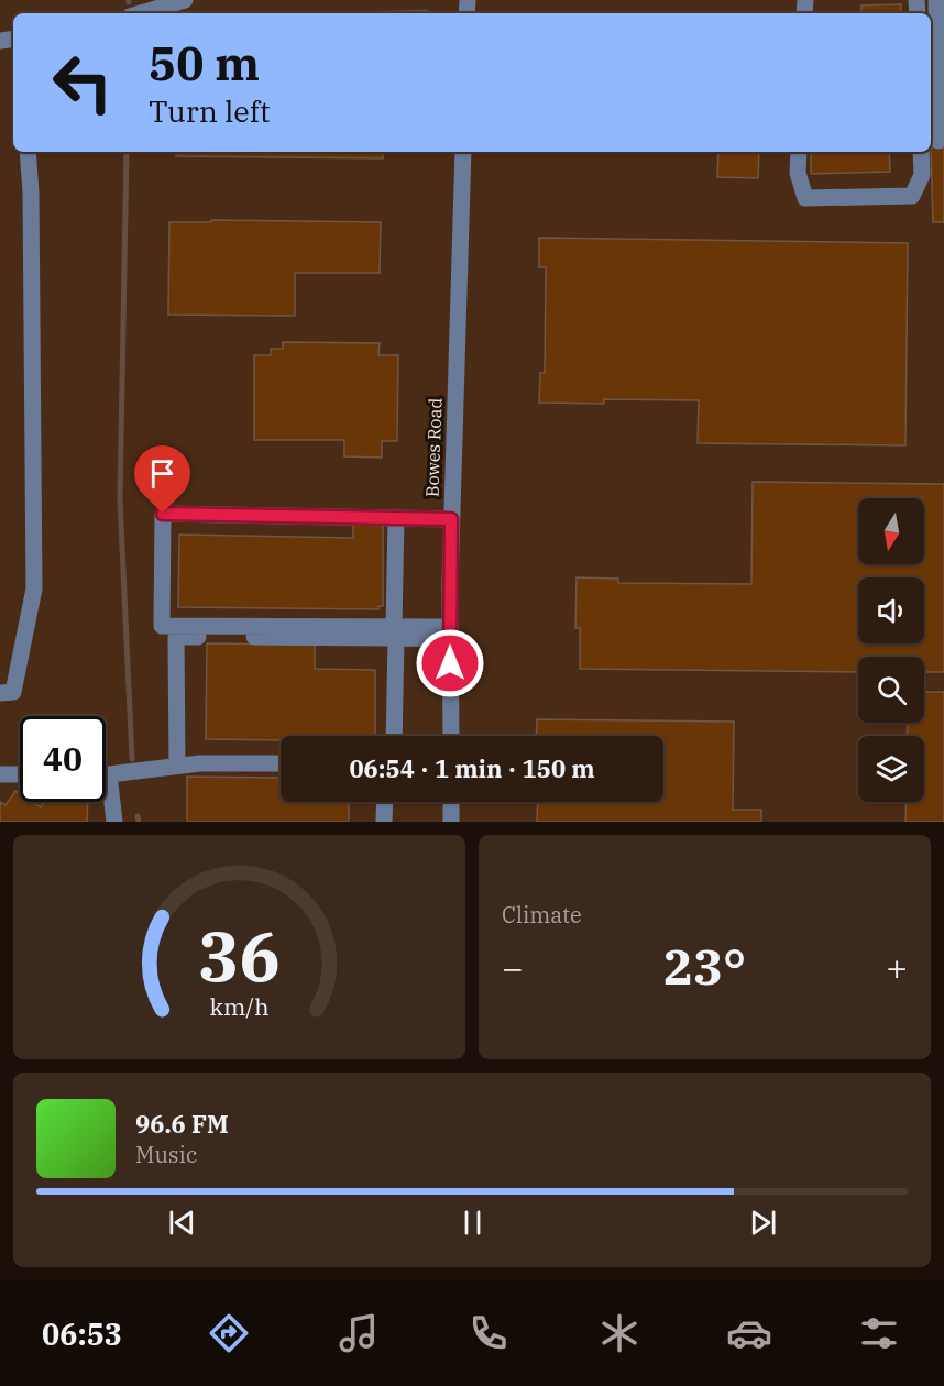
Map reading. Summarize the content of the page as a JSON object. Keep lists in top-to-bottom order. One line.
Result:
{"streets":{"street":["Bowes Road"]},"north":"bottom","page":{"turn":["50 m","Turn left"],"limit":"40","trip":"06:54 · 1 min · 150 m","tile":"Climate","heat":["−","23°","+"],"song":["96.6 FM","Music"],"tabs":"06:53","gauge":["36","km/h"]}}
